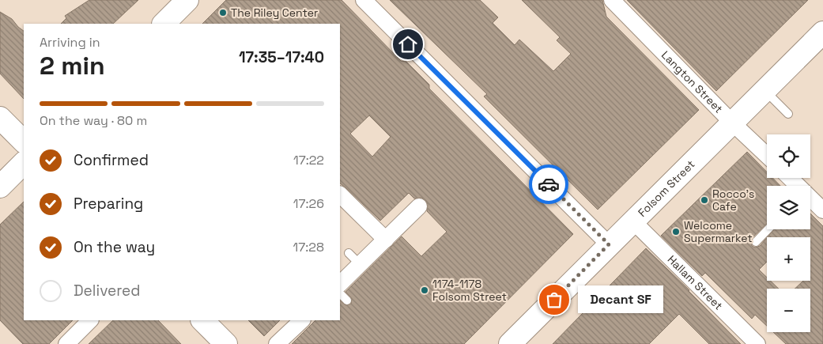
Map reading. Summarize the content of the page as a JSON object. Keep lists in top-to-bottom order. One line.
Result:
{"streets":{"main road":["Folsom Street"],"street":["Langton Street","Hallam Street"]},"crossings":[["Langton Street","Folsom Street"],["Folsom Street","Hallam Street"]],"places":["The Riley Center","Rocco's Cafe","Welcome Supermarket","1174‐1178 Folsom Street","Decant SF"],"page":{"heading":["2 min","Arriving in","17:35–17:40"],"bar":"On the way · 80 m","map_buttons":["+","−"],"list":[["Confirmed","17:22"],["Preparing","17:26"],["On the way","17:28"],"Delivered"],"bubble":"Decant SF"}}
